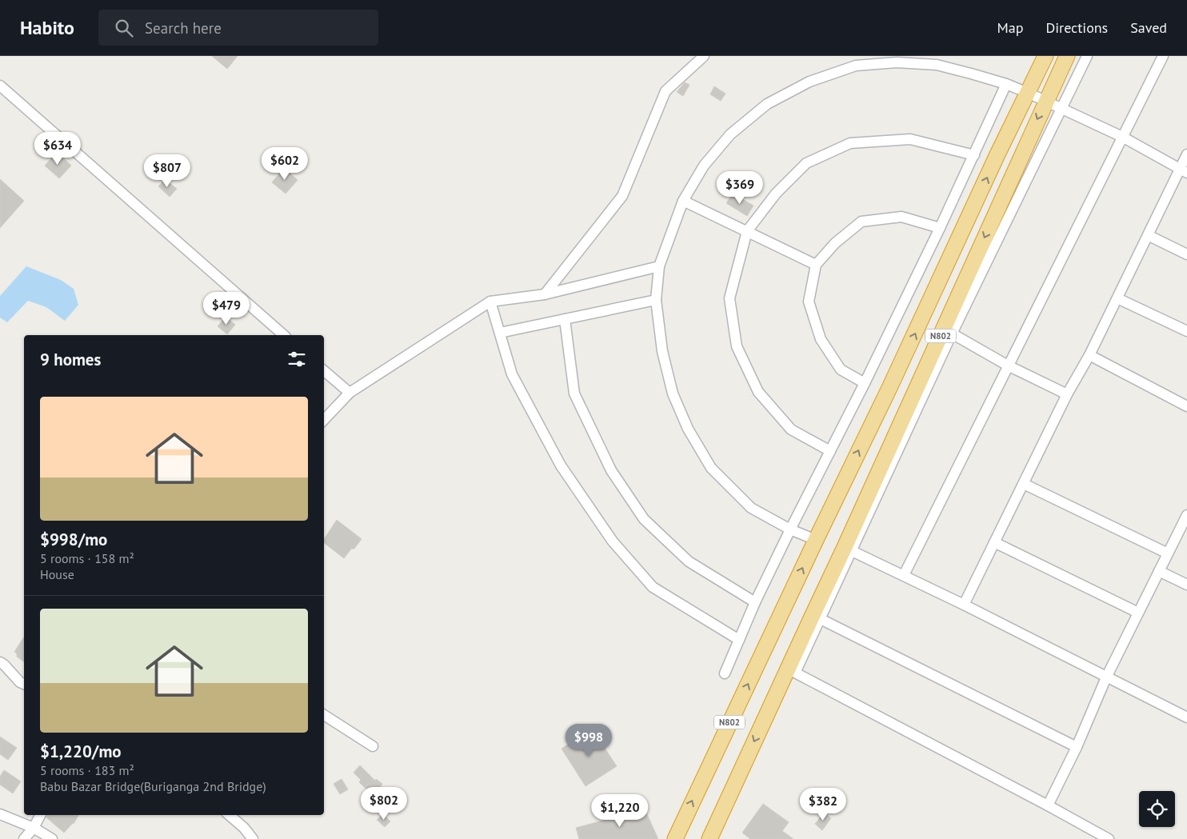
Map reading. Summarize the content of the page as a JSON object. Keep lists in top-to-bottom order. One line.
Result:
{"streets":{"highway":["N802"]},"page":{"header":"Habito","search":"Search here","nav":["Map","Directions","Saved"],"price":["$634","$602","$807","$369","$479","$998","$802","$382","$1,220"],"heading":"9 homes","list":[{"name":"$998/mo","note":"5 rooms · 158 m² · House"},{"name":"$1,220/mo","note":"5 rooms · 183 m² · Babu Bazar Bridge(Buriganga 2nd Bridge)"}]}}
